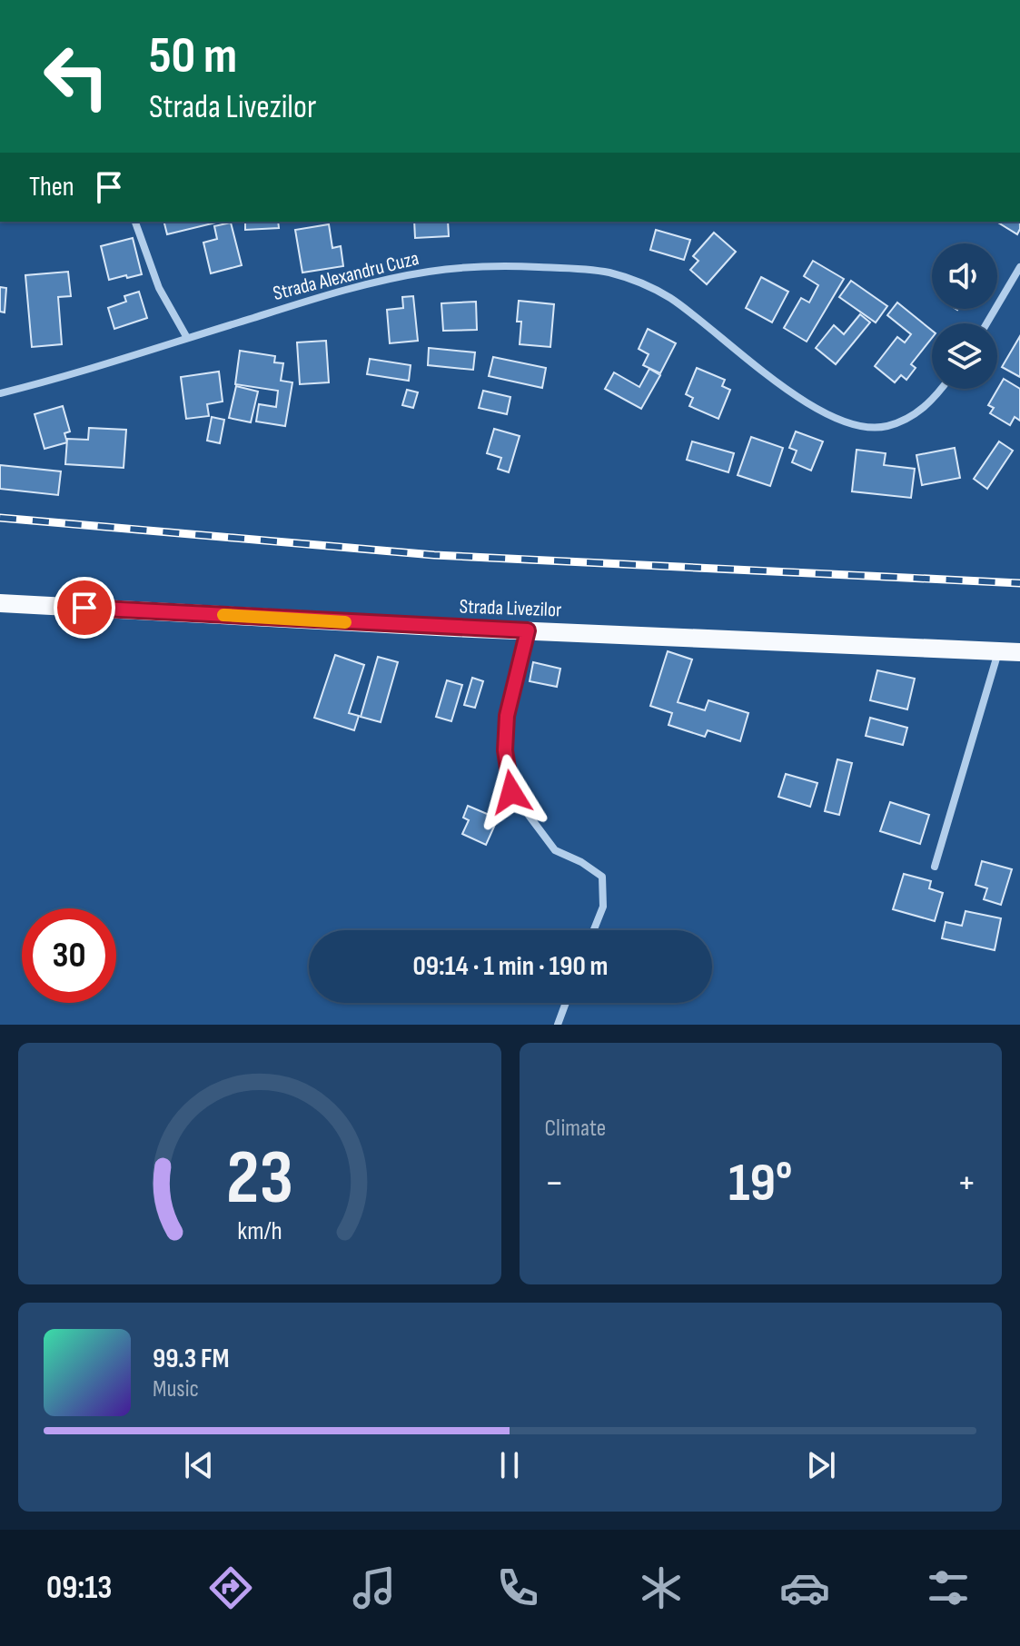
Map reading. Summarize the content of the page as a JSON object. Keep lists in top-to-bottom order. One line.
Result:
{"streets":{"main road":["Strada Livezilor"],"street":["Strada Alexandru Cuza"]},"page":{"turn":["50 m","Strada Livezilor"],"then":"Then","limit":"30","trip":"09:14 · 1 min · 190 m","tile":"Climate","heat":["−","19°","+"],"song":["99.3 FM","Music"],"tabs":"09:13","gauge":["23","km/h"]}}
